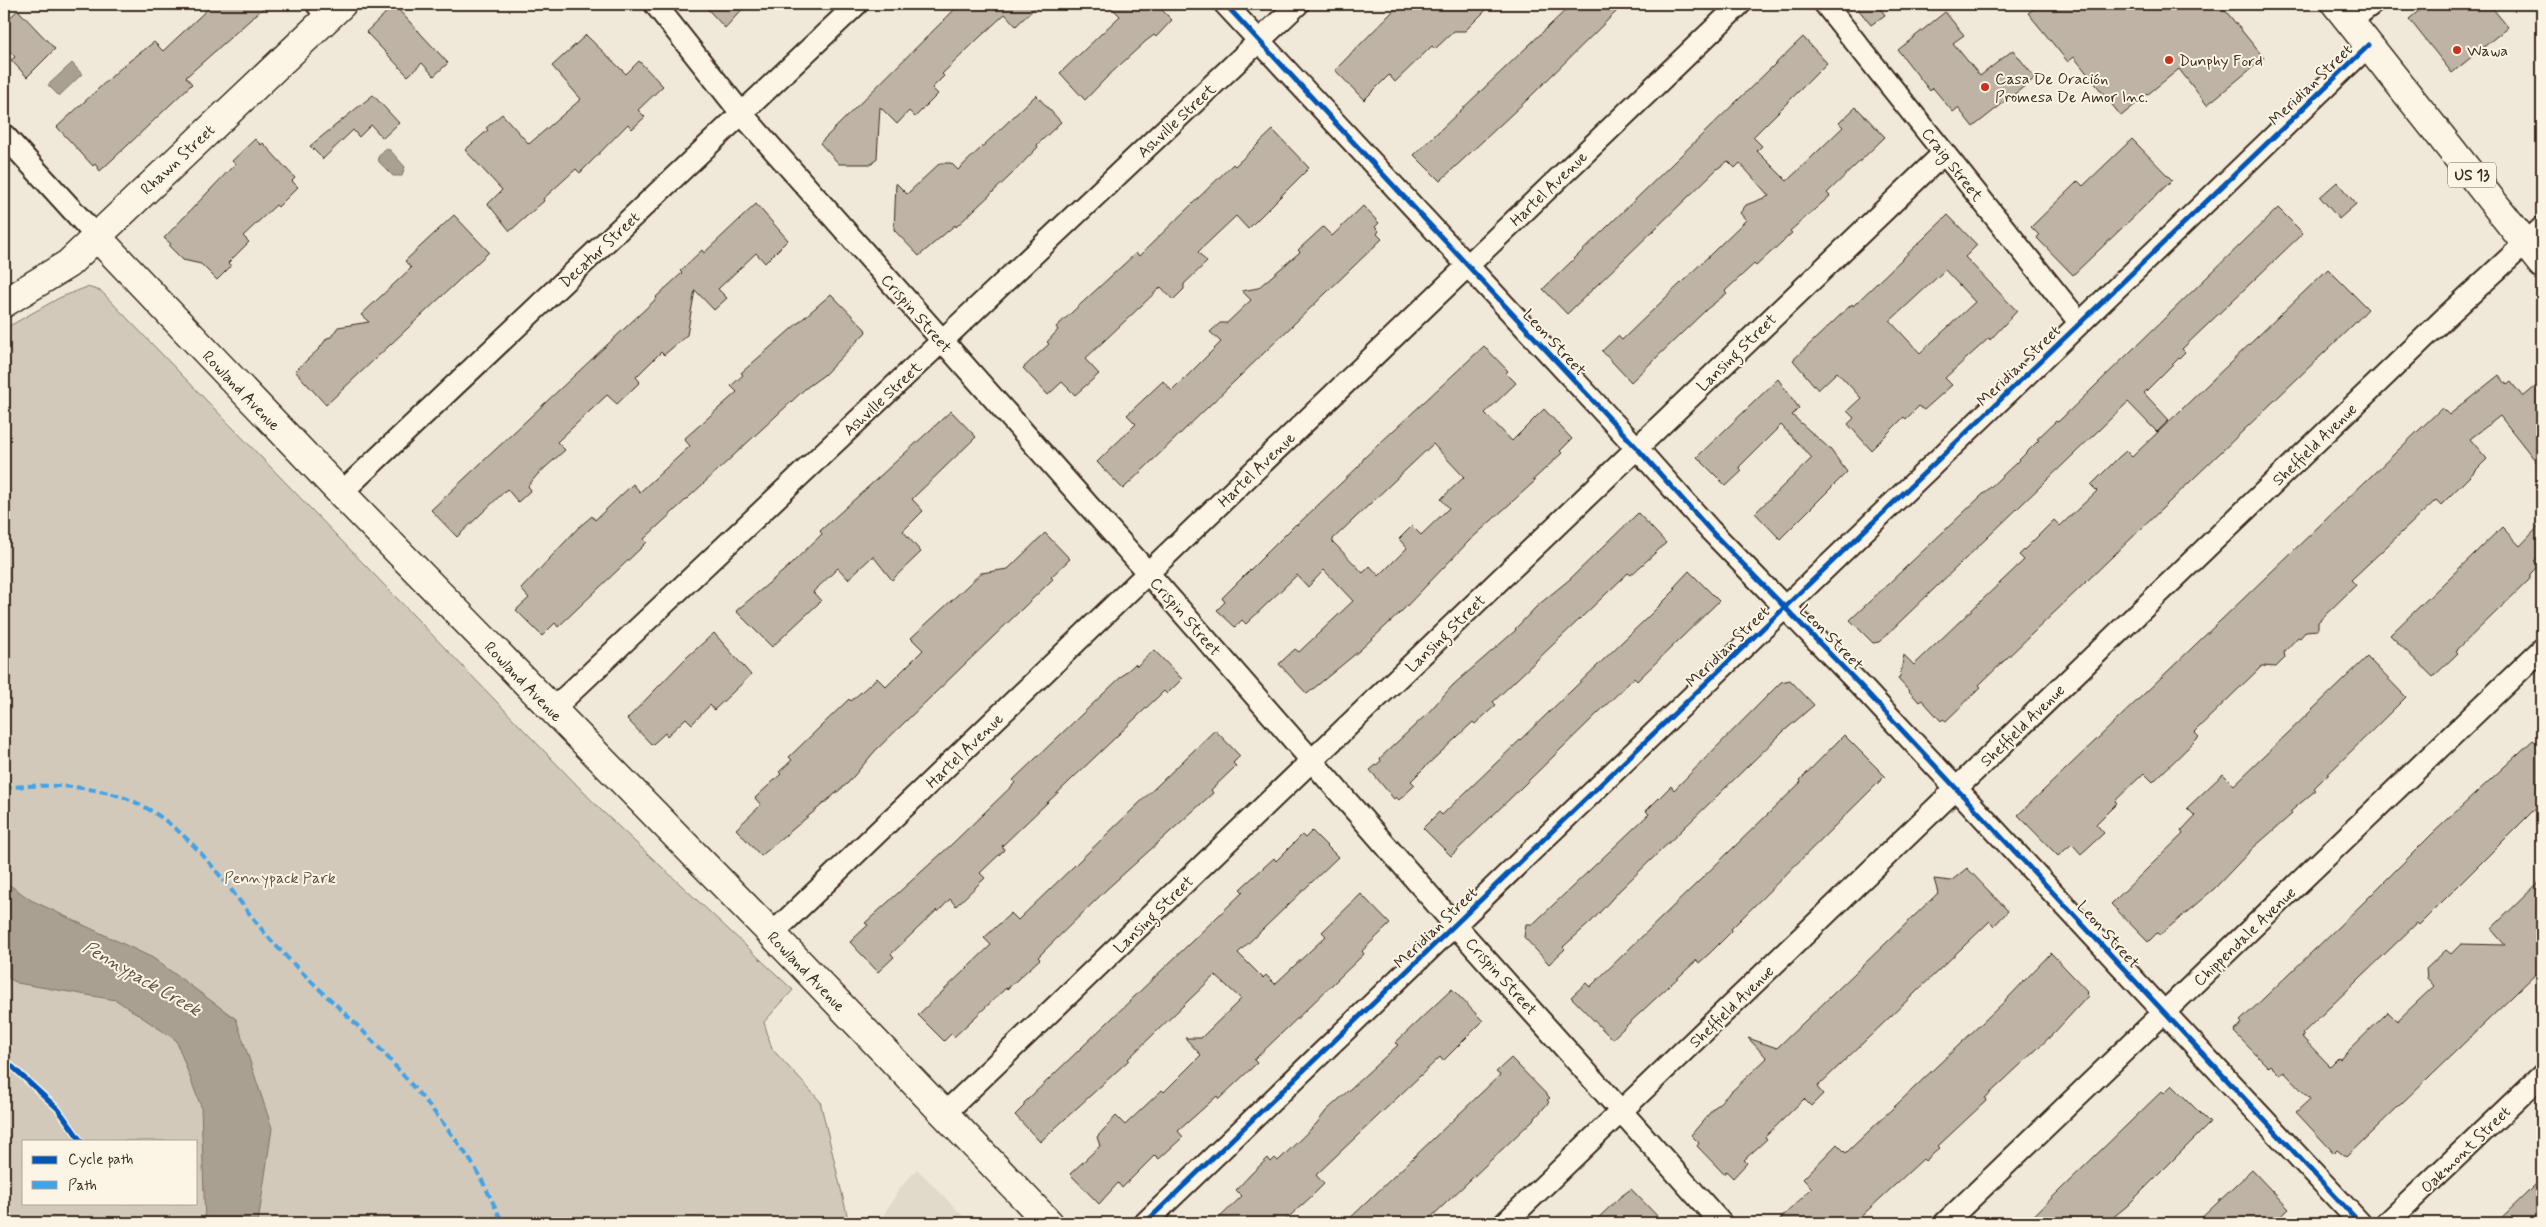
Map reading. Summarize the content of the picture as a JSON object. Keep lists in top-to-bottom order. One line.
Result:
{"streets":{"street":["Meridian Street","Ashville Street","Rhawn Street","Craig Street","US 13","Hartel Avenue","Decatur Street","Crispin Street","Leon Street","Lansing Street","Rowland Avenue","Sheffield Avenue","Chippendale Avenue","Oakmont Street"]},"crossings":[["Meridian Street","Craig Street"],["Meridian Street","US 13"],["Meridian Street","Crispin Street"],["Meridian Street","Leon Street"],["Ashville Street","Crispin Street"],["Ashville Street","Leon Street"],["Ashville Street","Rowland Avenue"],["Rhawn Street","Rowland Avenue"],["Craig Street","Lansing Street"],["US 13","Sheffield Avenue"],["Hartel Avenue","Crispin Street"],["Hartel Avenue","Leon Street"],["Hartel Avenue","Rowland Avenue"],["Decatur Street","Crispin Street"],["Decatur Street","Rowland Avenue"],["Crispin Street","Lansing Street"],["Crispin Street","Sheffield Avenue"],["Leon Street","Lansing Street"],["Leon Street","Sheffield Avenue"],["Leon Street","Chippendale Avenue"],["Lansing Street","Rowland Avenue"]],"water":["Pennypack Creek"],"parks":["Pennypack Park"],"places":["Wawa","Dunphy Ford","Casa De Oración Promesa De Amor Inc."],"legend":["Cycle path","Path"]}
